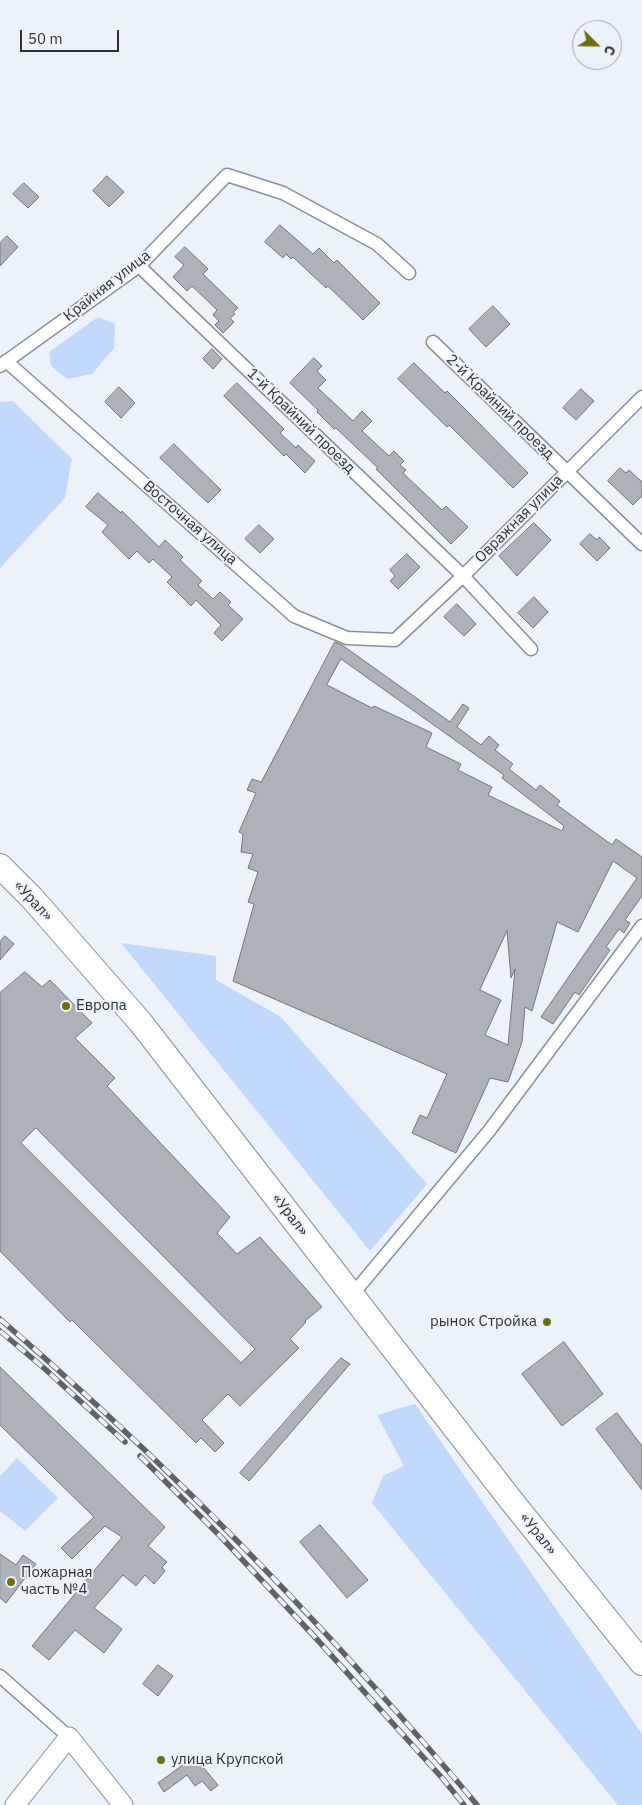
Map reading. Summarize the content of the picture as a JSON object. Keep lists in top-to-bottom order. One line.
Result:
{"streets":{"highway":["«Урал»"],"street":["Крайняя улица","2-й Крайний проезд","1-й Крайний проезд","Овражная улица","Восточная улица"]},"crossings":[["Крайняя улица","1-й Крайний проезд"],["Крайняя улица","Восточная улица"],["2-й Крайний проезд","Овражная улица"],["1-й Крайний проезд","Овражная улица"],["Овражная улица","Восточная улица"]],"places":["Европа","рынок Стройка","Пожарная часть №4","улица Крупской"],"scale_bar":"50 m","north":"bottom right"}
